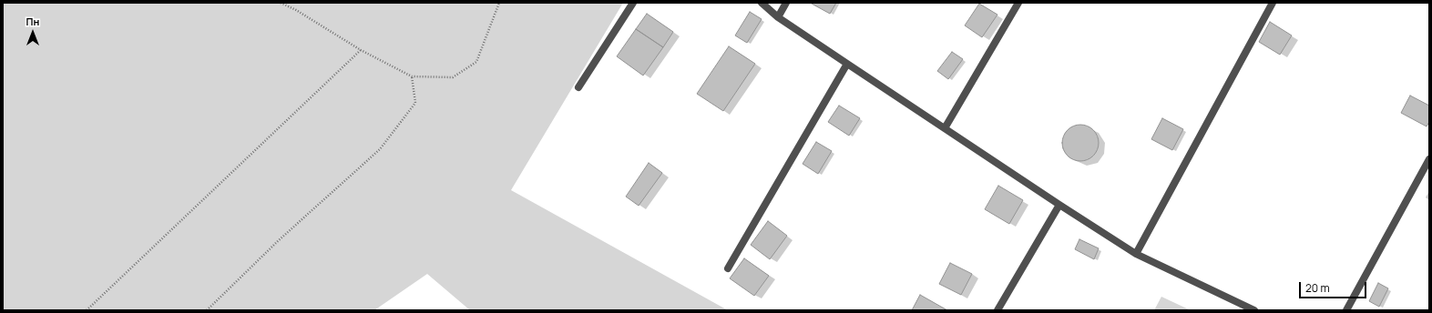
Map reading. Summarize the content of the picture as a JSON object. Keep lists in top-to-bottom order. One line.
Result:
{"scale_bar":"20 m","north":"top"}
